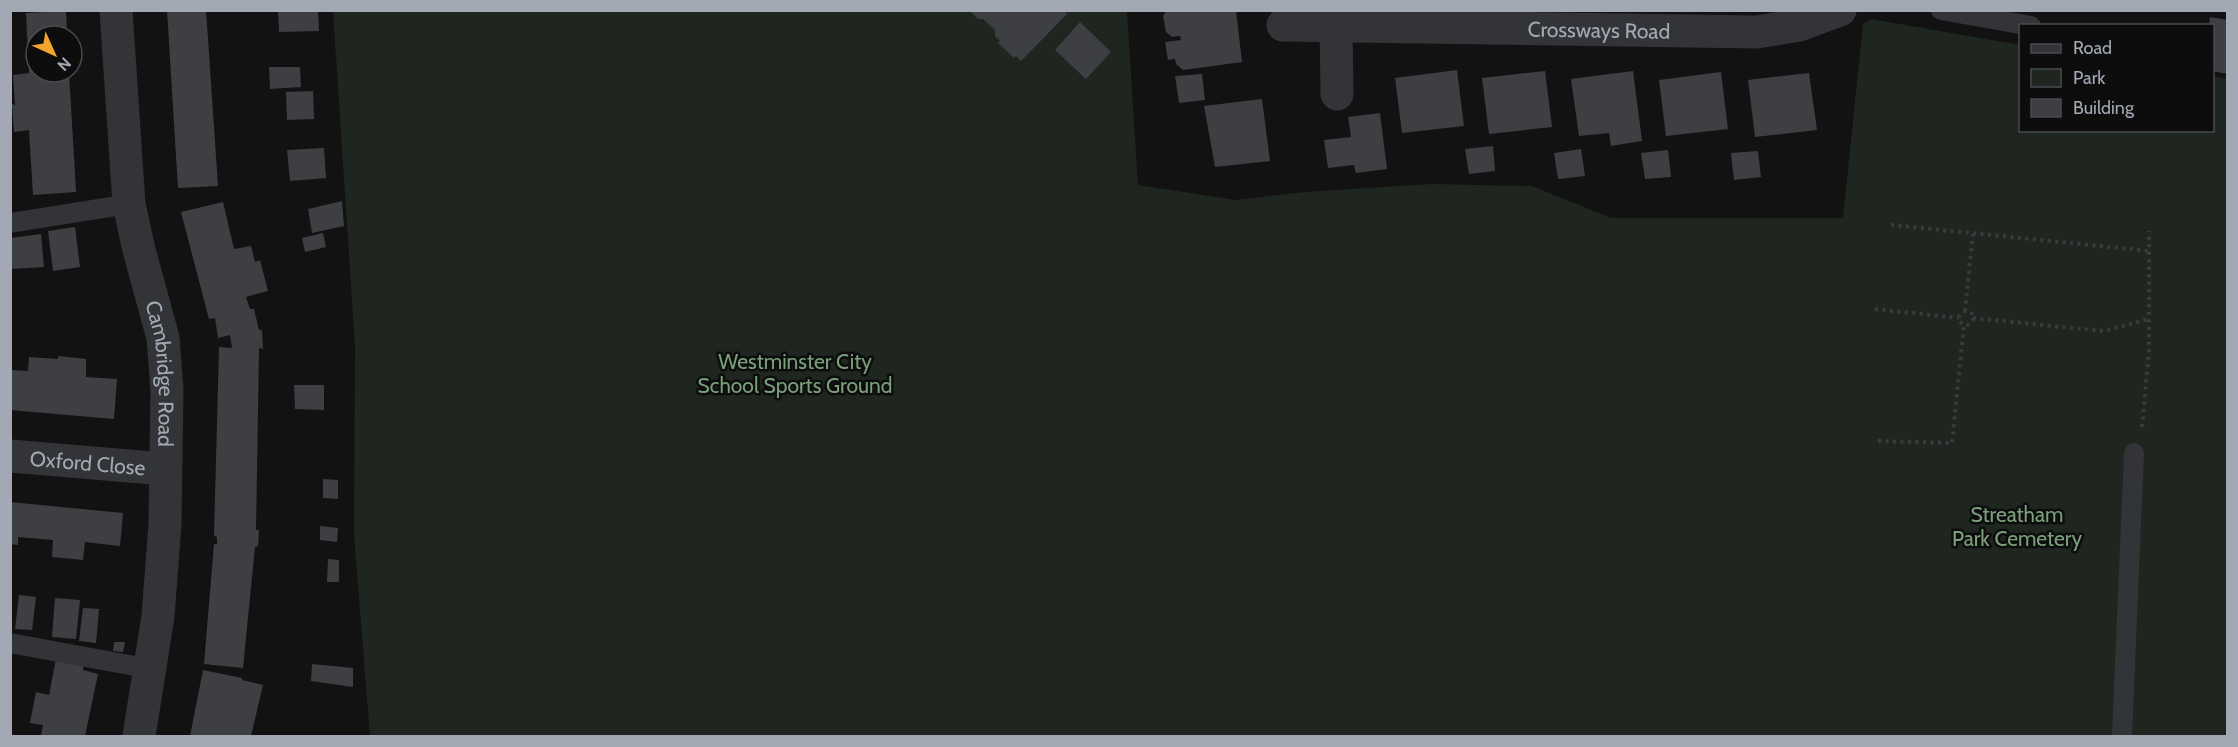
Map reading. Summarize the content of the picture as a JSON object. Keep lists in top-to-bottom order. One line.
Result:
{"streets":{"street":["Crossways Road","Cambridge Road","Oxford Close"]},"crossings":[["Cambridge Road","Oxford Close"]],"parks":["Westminster City School Sports Ground","Streatham Park Cemetery"],"legend":["Road","Park","Building"],"north":"bottom right"}
